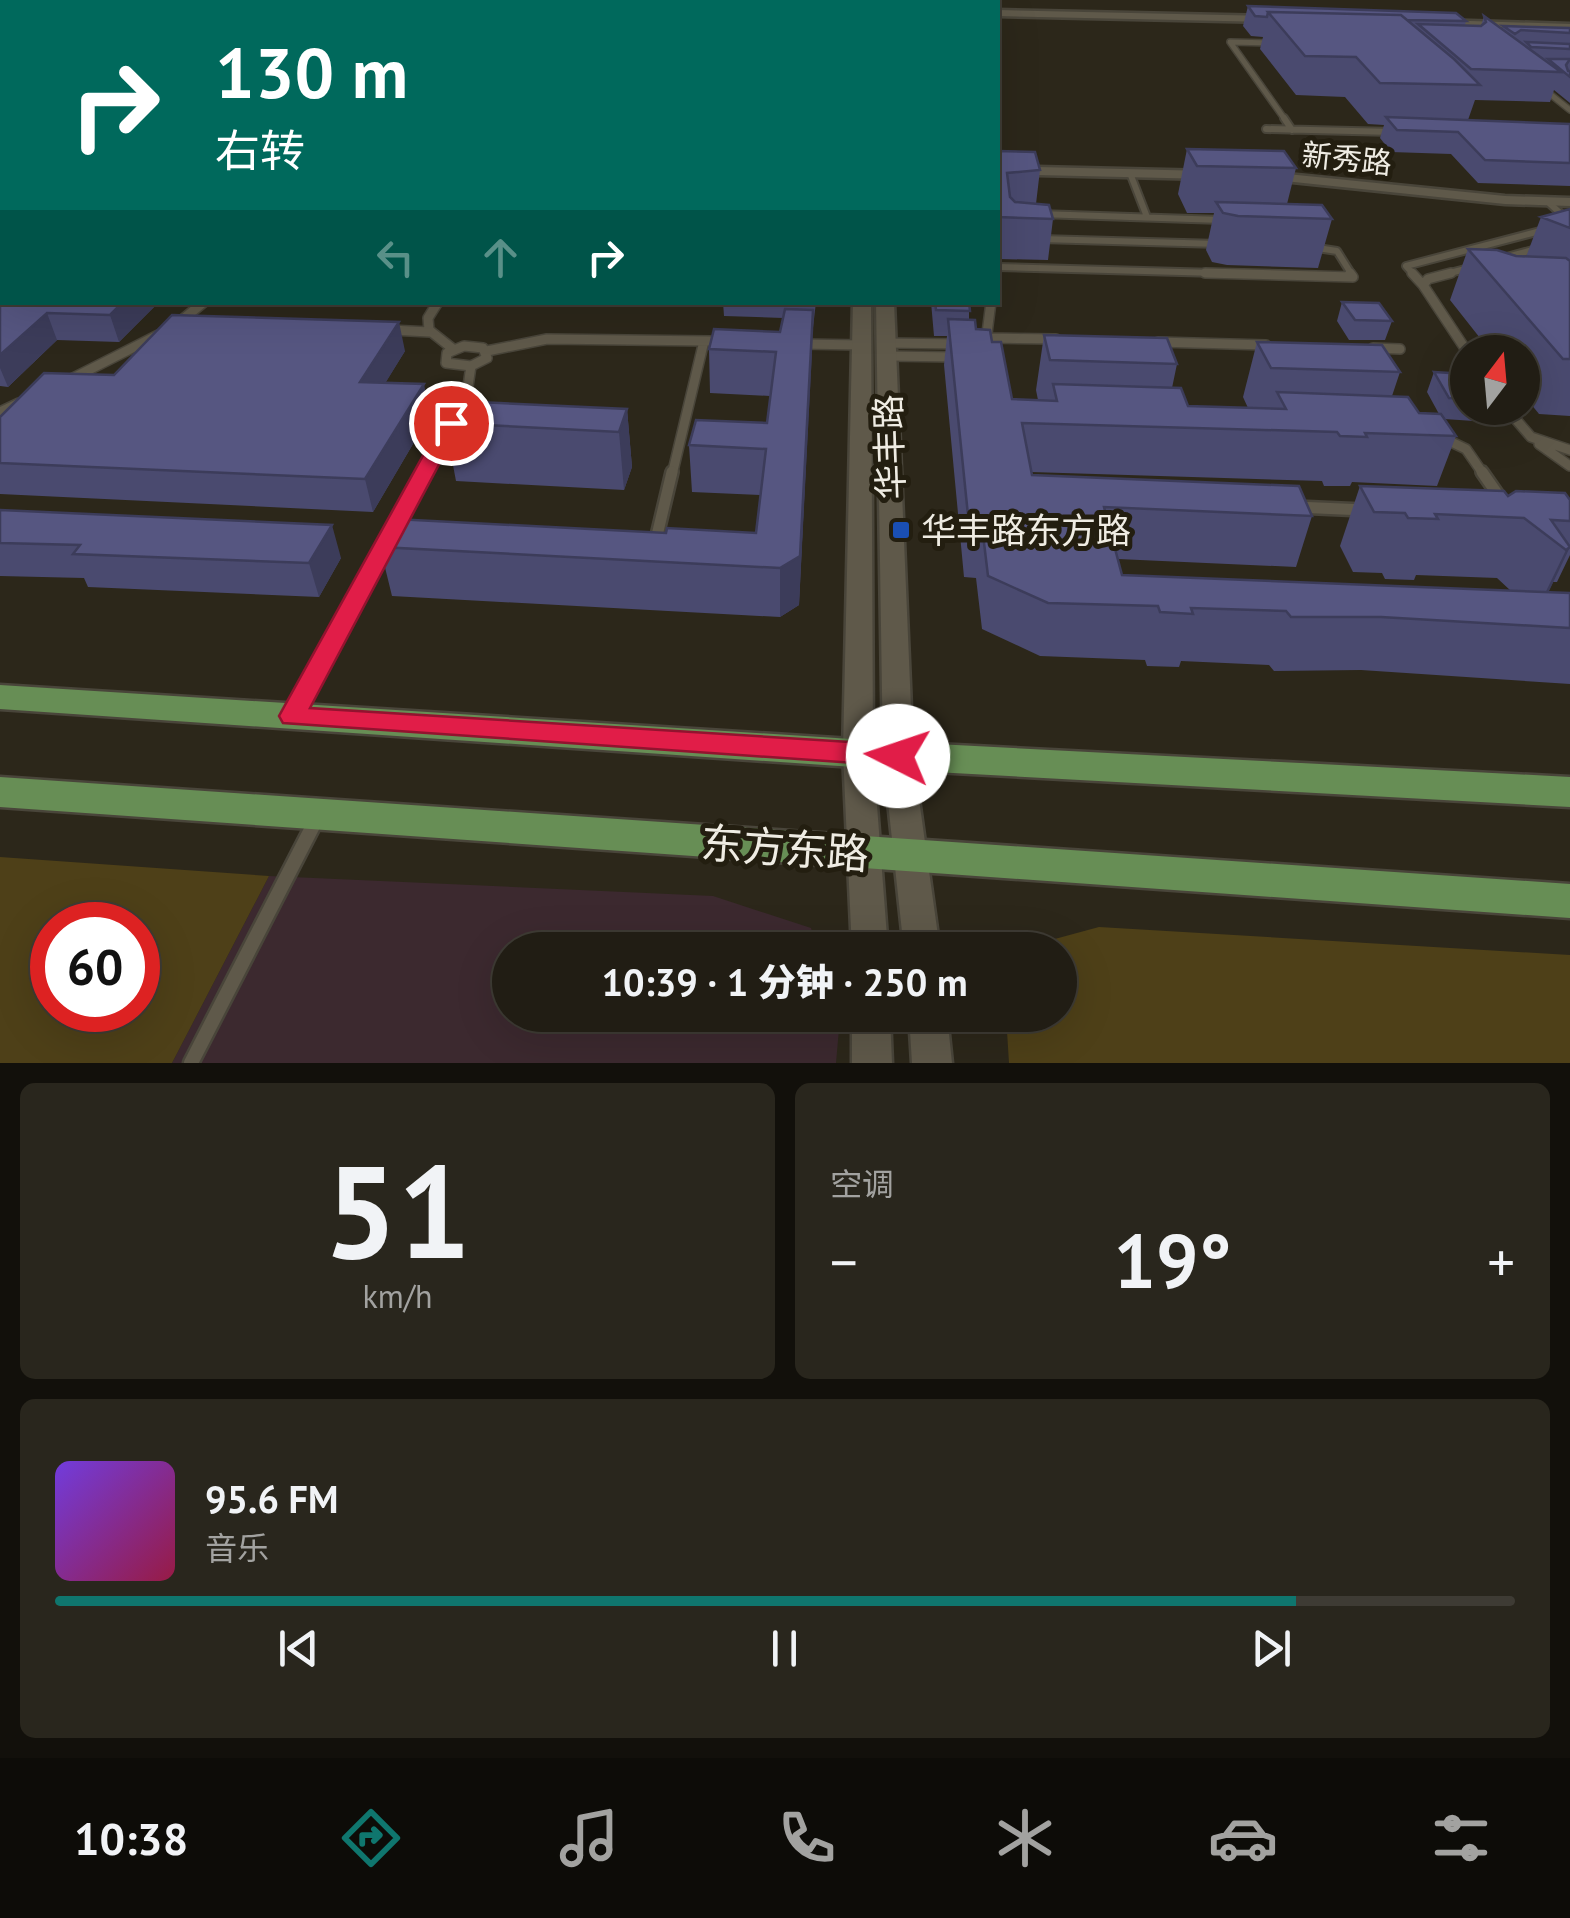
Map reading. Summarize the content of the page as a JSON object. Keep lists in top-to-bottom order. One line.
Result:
{"streets":{"main road":["东方东路"],"street":["新秀路","华丰路"]},"crossings":[["华丰路","东方东路"]],"places":{"transit":["华丰路东方路"]},"north":"top","page":{"turn":["130 m","右转"],"limit":"60","trip":"10:39 · 1 分钟 · 250 m","tile":[["51","km/h"],"空调"],"heat":["−","19°","+"],"song":["95.6 FM","音乐"],"tabs":"10:38"}}
